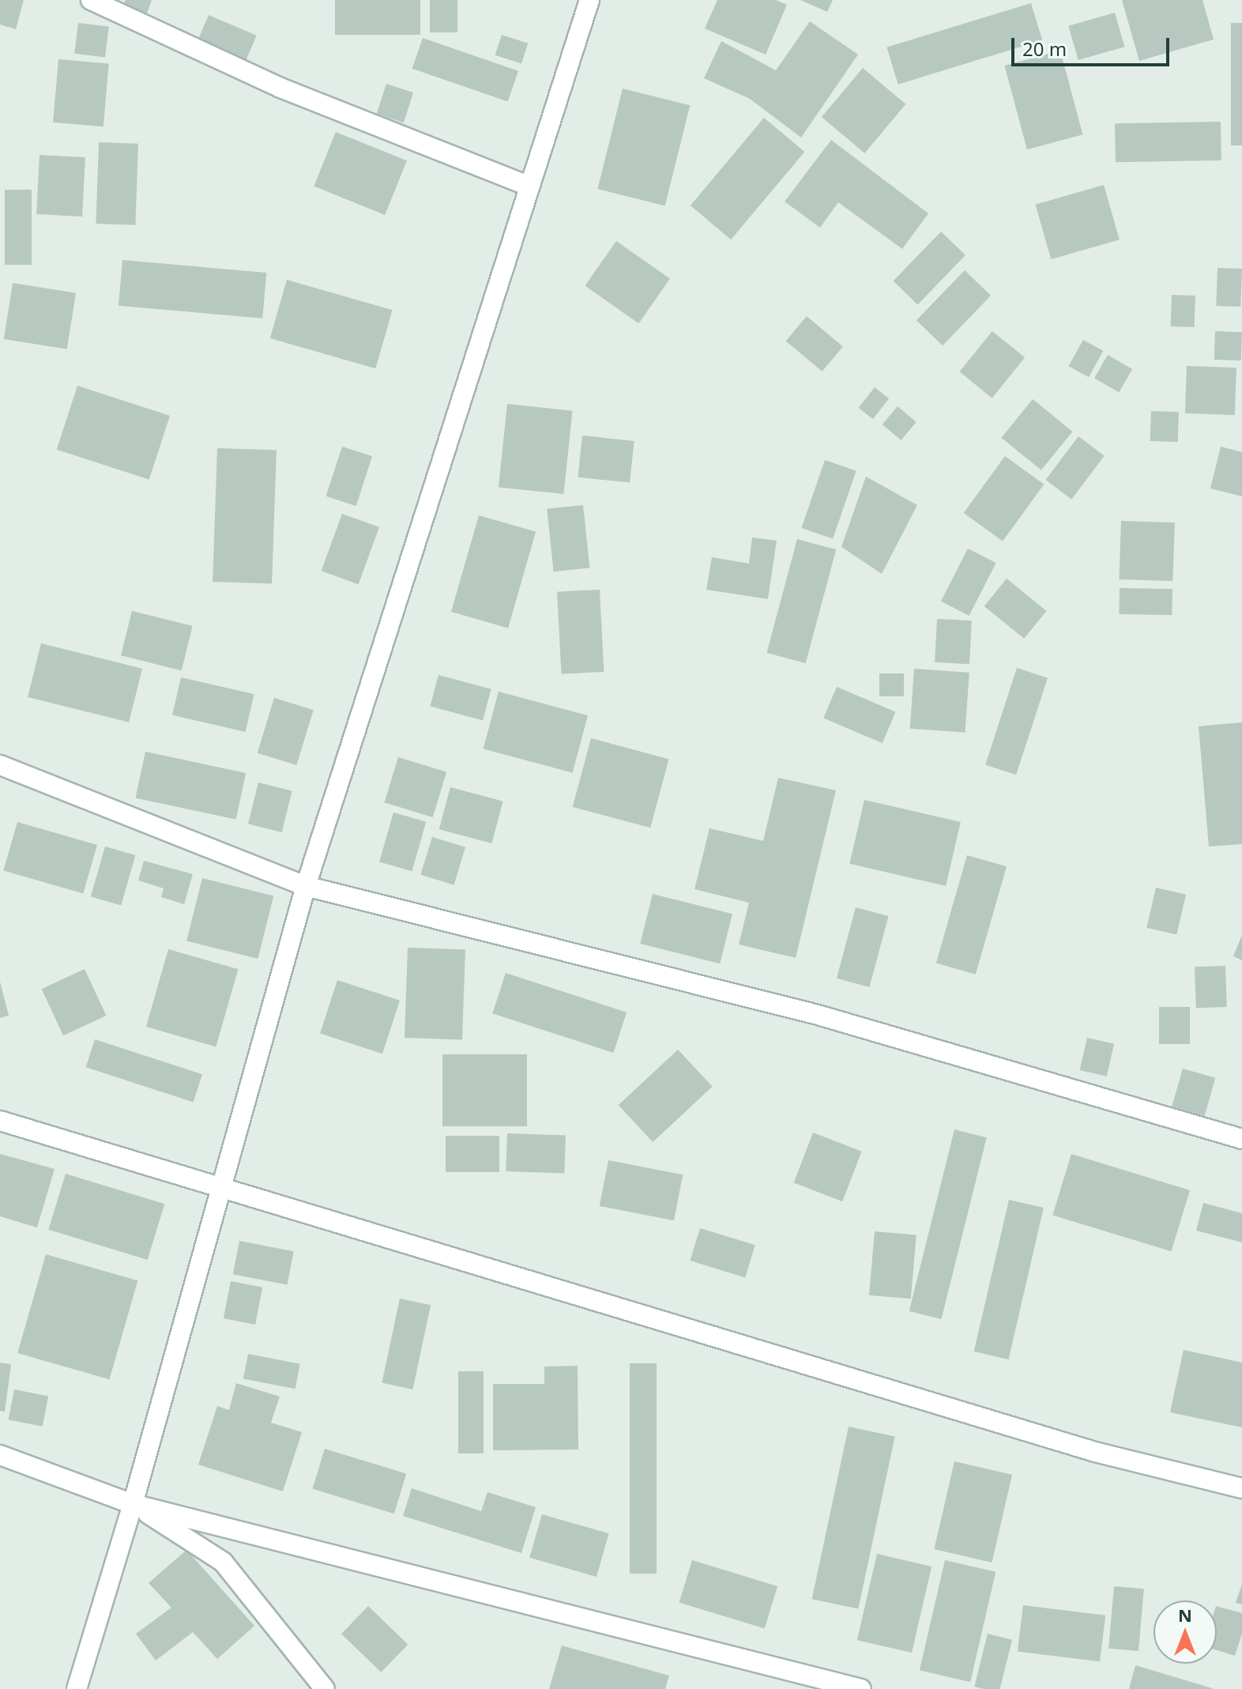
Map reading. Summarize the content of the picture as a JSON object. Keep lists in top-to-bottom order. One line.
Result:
{"scale_bar":"20 m","north":"top"}
